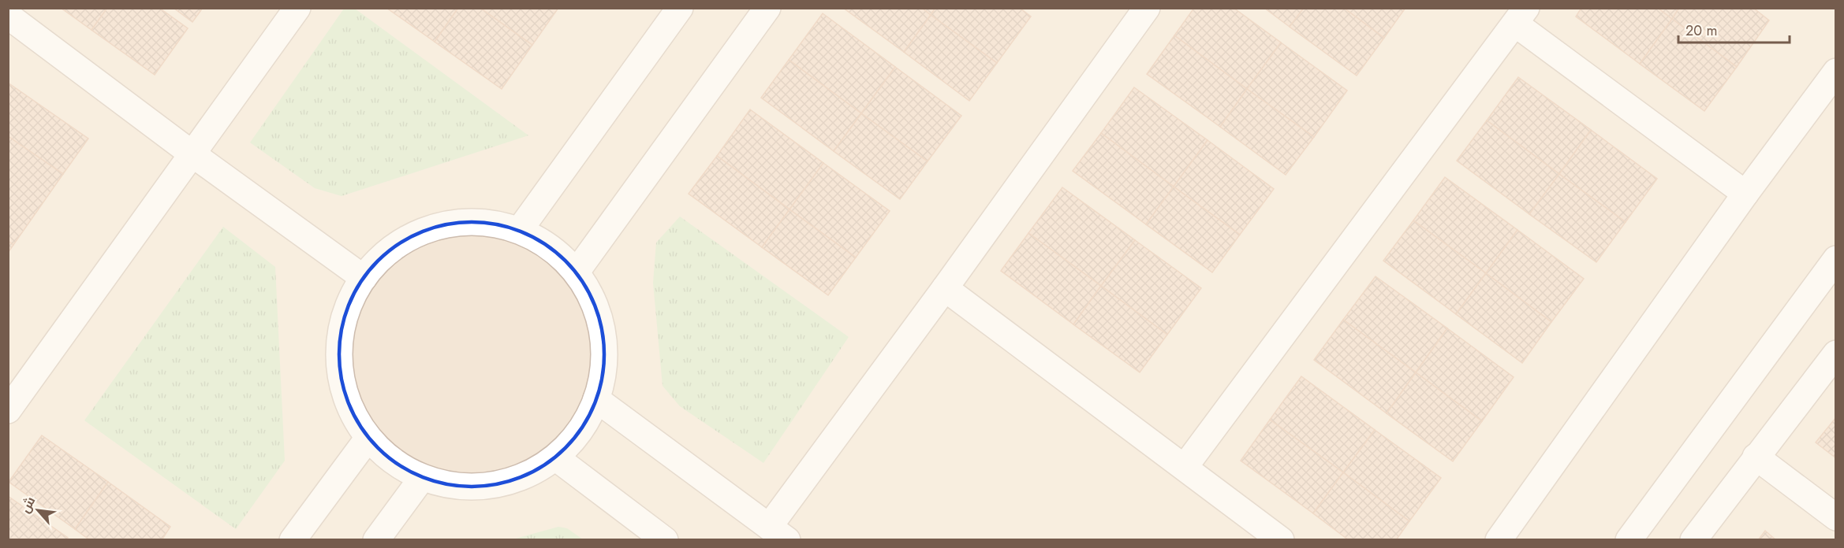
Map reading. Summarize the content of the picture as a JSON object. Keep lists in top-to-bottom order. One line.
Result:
{"scale_bar":"20 m","north":"top left"}
